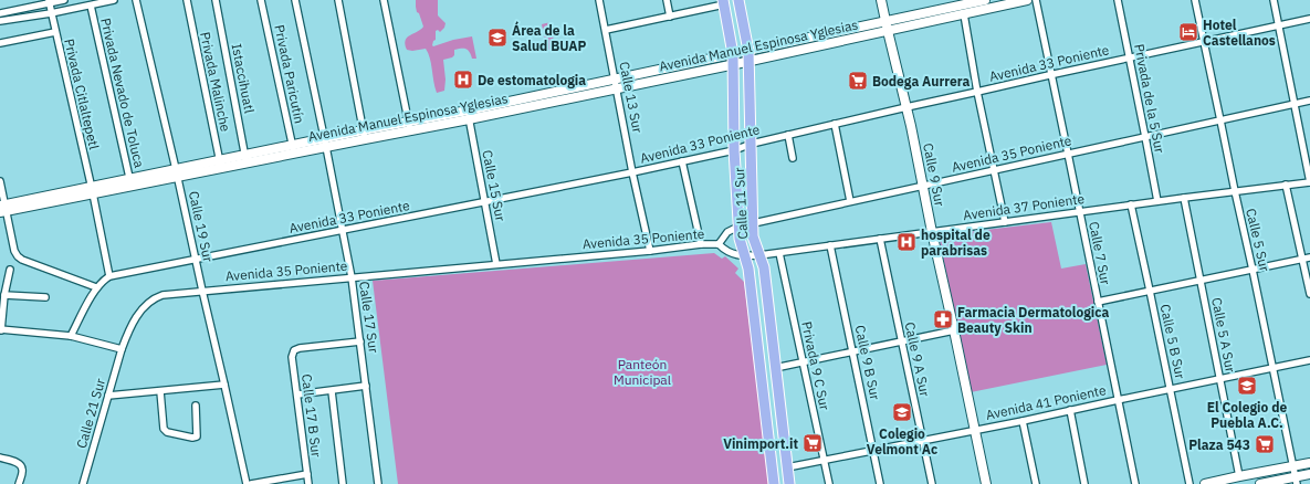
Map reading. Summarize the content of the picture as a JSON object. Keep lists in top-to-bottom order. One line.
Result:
{"streets":{"main road":["Avenida Manuel Espinosa Yglesias","Calle 9 Sur","Calle 11 Sur"],"street":["Avenida 33 Poniente","Privada Paricutín","Istaccihuatl","Privada Malinche","Privada Nevado de Toluca","Privada Citlaltepetl","Calle 13 Sur","Privada de la 5 Sur","Avenida 35 Poniente","Calle 15 Sur","Avenida 37 Poniente","Calle 19 Sur","Calle 5 Sur","Calle 7 Sur","Calle 17 Sur","Calle 5 A Sur","Calle 5 B Sur","Calle 9 A Sur","Calle 9 B Sur","Privada 9 C Sur","Avenida 41 Poniente","Calle 21 Sur","Calle 17 B Sur"]},"crossings":[["Avenida Manuel Espinosa Yglesias","Privada Paricutín"],["Avenida Manuel Espinosa Yglesias","Istaccihuatl"],["Avenida Manuel Espinosa Yglesias","Privada Malinche"],["Avenida Manuel Espinosa Yglesias","Privada Nevado de Toluca"],["Avenida Manuel Espinosa Yglesias","Privada Citlaltepetl"],["Avenida Manuel Espinosa Yglesias","Calle 13 Sur"],["Avenida Manuel Espinosa Yglesias","Calle 9 Sur"],["Avenida Manuel Espinosa Yglesias","Calle 15 Sur"],["Avenida Manuel Espinosa Yglesias","Calle 11 Sur"],["Avenida Manuel Espinosa Yglesias","Calle 19 Sur"],["Avenida Manuel Espinosa Yglesias","Calle 17 Sur"],["Avenida 33 Poniente","Calle 13 Sur"],["Avenida 33 Poniente","Privada de la 5 Sur"],["Avenida 33 Poniente","Calle 9 Sur"],["Avenida 33 Poniente","Calle 15 Sur"],["Avenida 33 Poniente","Calle 11 Sur"],["Avenida 33 Poniente","Calle 19 Sur"],["Avenida 33 Poniente","Calle 5 Sur"],["Avenida 33 Poniente","Calle 7 Sur"],["Avenida 33 Poniente","Calle 17 Sur"],["Calle 13 Sur","Avenida 35 Poniente"],["Privada de la 5 Sur","Avenida 35 Poniente"],["Privada de la 5 Sur","Avenida 37 Poniente"],["Avenida 35 Poniente","Calle 9 Sur"],["Avenida 35 Poniente","Calle 15 Sur"],["Avenida 35 Poniente","Calle 11 Sur"],["Avenida 35 Poniente","Avenida 37 Poniente"],["Avenida 35 Poniente","Calle 19 Sur"],["Avenida 35 Poniente","Calle 5 Sur"],["Avenida 35 Poniente","Calle 7 Sur"],["Avenida 35 Poniente","Calle 17 Sur"],["Avenida 35 Poniente","Calle 21 Sur"],["Calle 9 Sur","Avenida 37 Poniente"],["Calle 9 Sur","Avenida 41 Poniente"],["Calle 11 Sur","Avenida 37 Poniente"],["Calle 11 Sur","Avenida 41 Poniente"],["Avenida 37 Poniente","Calle 5 Sur"],["Avenida 37 Poniente","Calle 7 Sur"],["Avenida 37 Poniente","Calle 5 A Sur"],["Avenida 37 Poniente","Calle 5 B Sur"],["Avenida 37 Poniente","Calle 9 A Sur"],["Avenida 37 Poniente","Calle 9 B Sur"],["Avenida 37 Poniente","Privada 9 C Sur"],["Calle 5 Sur","Avenida 41 Poniente"],["Calle 7 Sur","Avenida 41 Poniente"],["Calle 17 Sur","Calle 17 B Sur"],["Calle 5 A Sur","Avenida 41 Poniente"],["Calle 5 B Sur","Avenida 41 Poniente"],["Calle 9 A Sur","Avenida 41 Poniente"],["Calle 9 B Sur","Avenida 41 Poniente"],["Privada 9 C Sur","Avenida 41 Poniente"]],"parks":["Panteón Municipal"],"places":{"hotel":["Hotel Castellanos"],"school or university":["Área de la Salud BUAP","El Colegio de Puebla A.C.","Colegio Velmont Ac"],"hospital":["De estomatologia","hospital de parabrisas"],"supermarket":["Bodega Aurrera","Vinimport.it","Plaza 543"],"pharmacy":["Farmacia Dermatologica Beauty Skin"]}}
